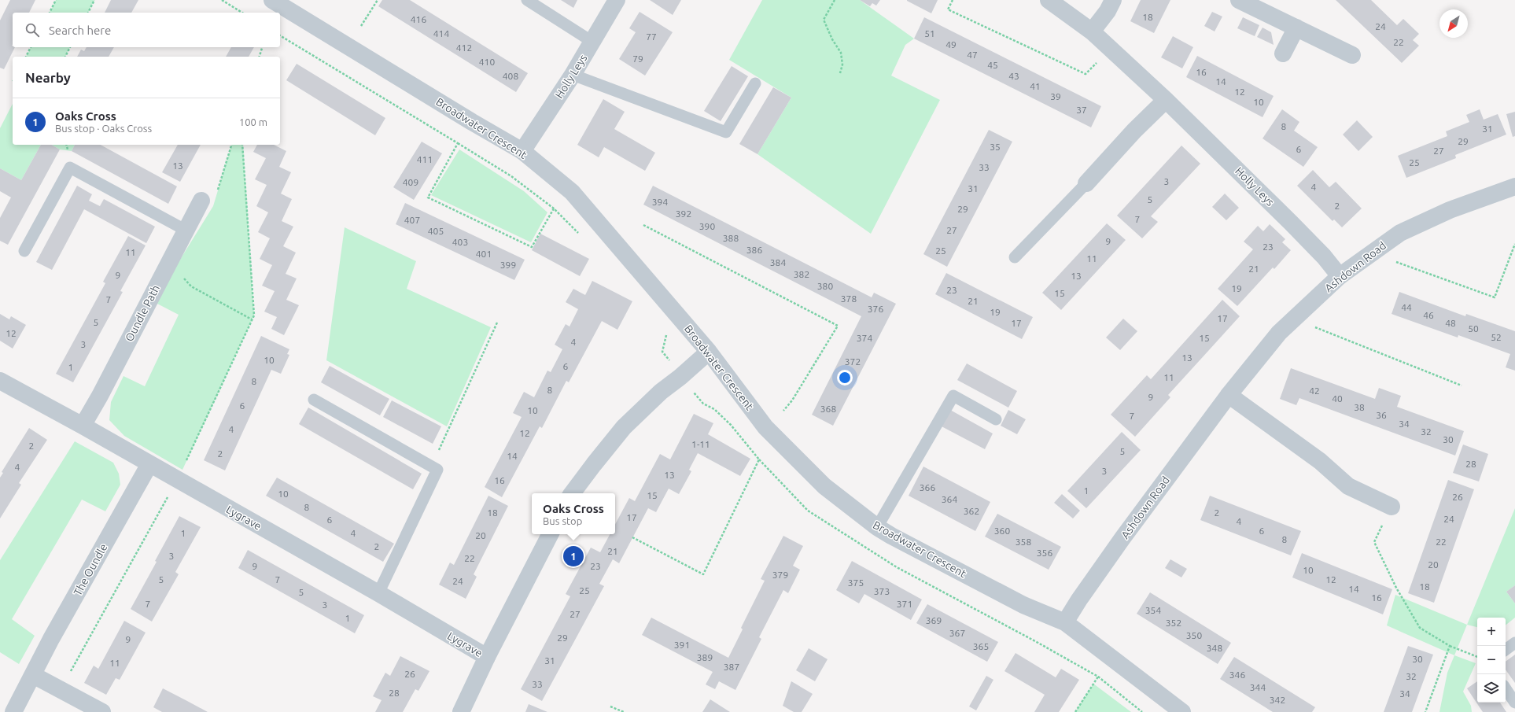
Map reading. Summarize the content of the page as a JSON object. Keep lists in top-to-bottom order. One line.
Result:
{"streets":{"street":["Holly Leys","Broadwater Crescent","Ashdown Road","Oundle Path","Lygrave","The Oundle"]},"crossings":[["Holly Leys","Broadwater Crescent"],["Holly Leys","Ashdown Road"],["Broadwater Crescent","Ashdown Road"],["Oundle Path","Lygrave"],["Lygrave","The Oundle"]],"house_numbers":["18","416","24","414","51","77","22","49","412","47","79","410","45","16","408","43","14","41","12","39","10","37","8","31","29","35","6","27","411","25","13","33","3","409","4","31","5","394","2","29","392","7","407","390","27","405","388","9","403","23","386","25","11","401","11","384","399","21","382","9","13","380","19","23","15","378","7","21","44","376","19","46","17","5","17","48","50","12","52","374","15","4","3","13","10","372","6","1","11","8","8","42","9","40","6","38","368","10","36","7","34","4","32","12","30","1-11","2","5","2","14","28","4","3","13","16","366","1","10","15","26","364","8","362","18","2","17","24","6","4","360","6","1","4","20","8","358","22","2","21","356","3","22","20","9","23","10","379","5","7","12","24","375","18","14","25","373","5","16","7","371","3","354","27","1","369","352","367","350","29","9","391","365","348","389","30","31","11","387","26","346","32","33","344","28","34","342"],"north":"bottom left","page":{"search":"Search here","heading":"Nearby","list":[{"mark":"1","name":"Oaks Cross","note":"Bus stop · Oaks Cross","value":"100 m"}],"popup":["Oaks Cross","Bus stop"],"pins":"1","map_buttons":["+","−"]}}
